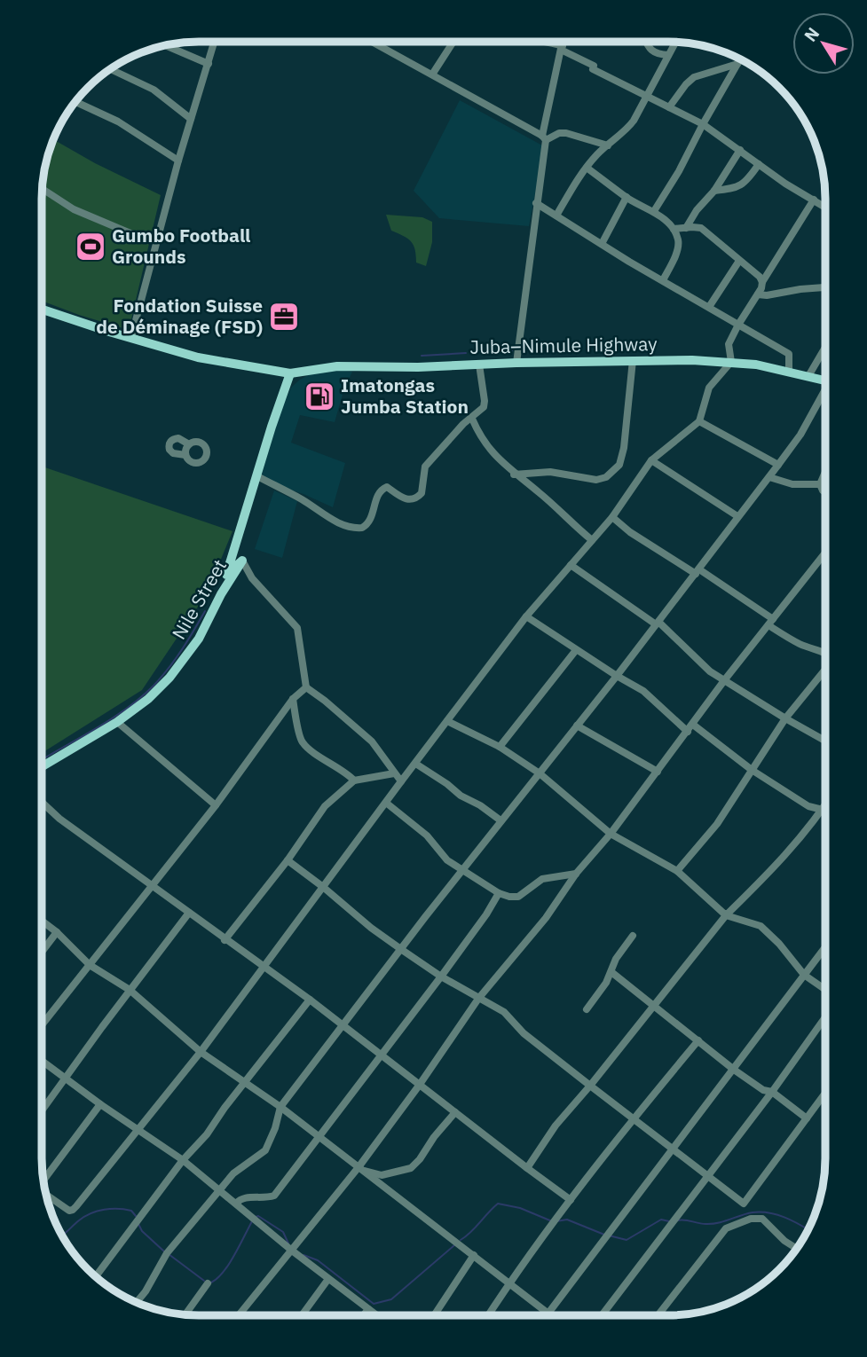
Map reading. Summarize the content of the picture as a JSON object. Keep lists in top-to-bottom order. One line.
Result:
{"streets":{"main road":["Juba–Nimule Highway","Nile Street"]},"crossings":[["Juba–Nimule Highway","Nile Street"]],"places":{"sports":["Gumbo Football Grounds"],"office":["Fondation Suisse de Déminage (FSD)"],"fuel station":["Imatongas Jumba Station"]},"north":"top left"}
